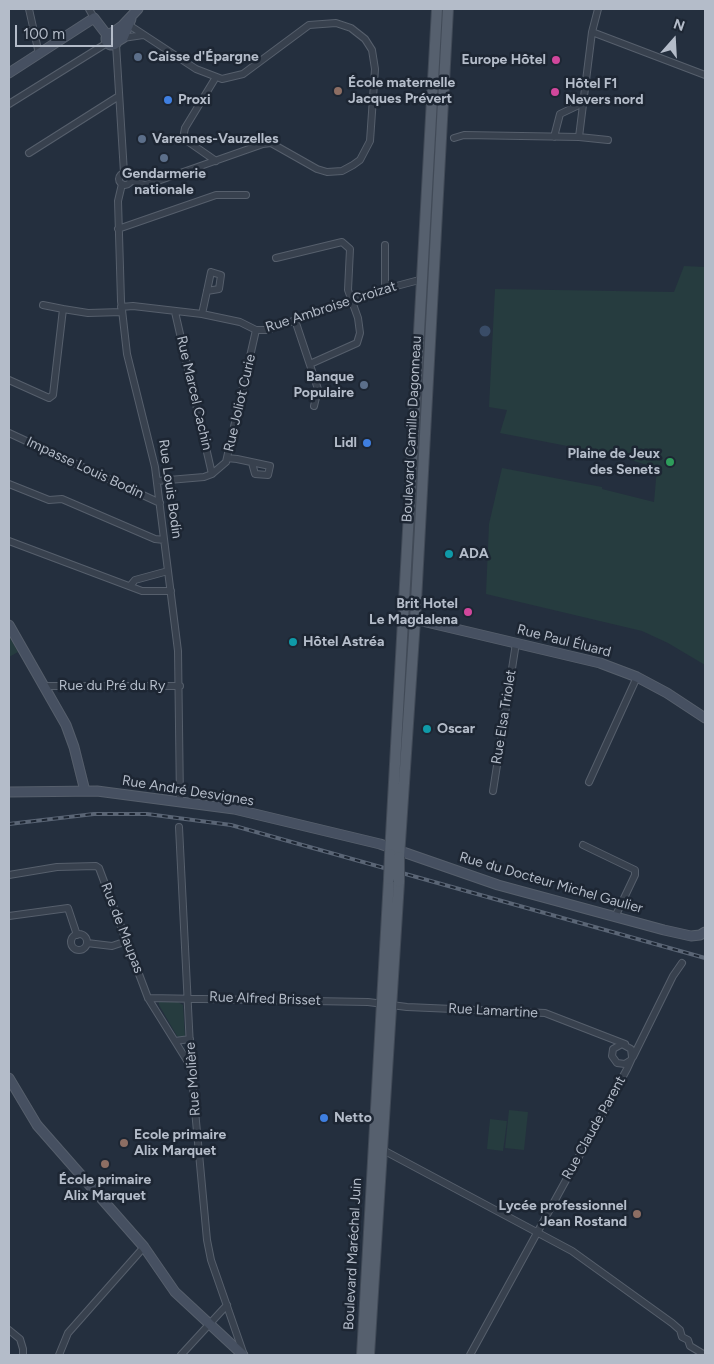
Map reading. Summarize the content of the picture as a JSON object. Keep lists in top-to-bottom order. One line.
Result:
{"streets":{"main road":["Boulevard Camille Dagonneau","Boulevard Maréchal Juin"],"street":["Rue Ambroise Croizat","Rue Marcel Cachin","Rue Joliot Curie","Impasse Louis Bodin","Rue Louis Bodin","Rue Paul Éluard","Rue du Pré du Ry","Rue Elsa Triolet","Rue André Desvignes","Rue du Docteur Michel Gaulier","Rue de Maupas","Rue Alfred Brisset","Rue Lamartine","Rue Molière","Rue Claude Parent"]},"crossings":[["Rue Ambroise Croizat","Rue Marcel Cachin"],["Rue Ambroise Croizat","Rue Joliot Curie"],["Rue Ambroise Croizat","Boulevard Camille Dagonneau"],["Rue Ambroise Croizat","Rue Louis Bodin"],["Rue Marcel Cachin","Rue Joliot Curie"],["Boulevard Camille Dagonneau","Rue Paul Éluard"],["Boulevard Camille Dagonneau","Rue André Desvignes"],["Boulevard Camille Dagonneau","Rue du Docteur Michel Gaulier"],["Boulevard Camille Dagonneau","Boulevard Maréchal Juin"],["Impasse Louis Bodin","Rue Louis Bodin"],["Rue Louis Bodin","Rue du Pré du Ry"],["Rue Louis Bodin","Rue André Desvignes"],["Rue Paul Éluard","Rue Elsa Triolet"],["Rue André Desvignes","Rue du Docteur Michel Gaulier"],["Rue André Desvignes","Boulevard Maréchal Juin"],["Rue du Docteur Michel Gaulier","Boulevard Maréchal Juin"],["Rue de Maupas","Rue Alfred Brisset"],["Rue de Maupas","Rue Molière"],["Rue Alfred Brisset","Rue Lamartine"],["Rue Alfred Brisset","Rue Molière"],["Rue Alfred Brisset","Boulevard Maréchal Juin"],["Rue Lamartine","Rue Claude Parent"],["Rue Lamartine","Boulevard Maréchal Juin"]],"places":["Caisse d'Épargne","Europe Hôtel","École maternelle Jacques Prévert","Hôtel F1 Nevers nord","Proxi","Varennes-Vauzelles","Gendarmerie nationale","Banque Populaire","Lidl","Plaine de Jeux des Senets","ADA","Brit Hotel Le Magdalena","Hôtel Astréa","Oscar","Netto","Ecole primaire Alix Marquet","École primaire Alix Marquet","Lycée professionnel Jean Rostand"],"scale_bar":"100 m","north":"top"}
